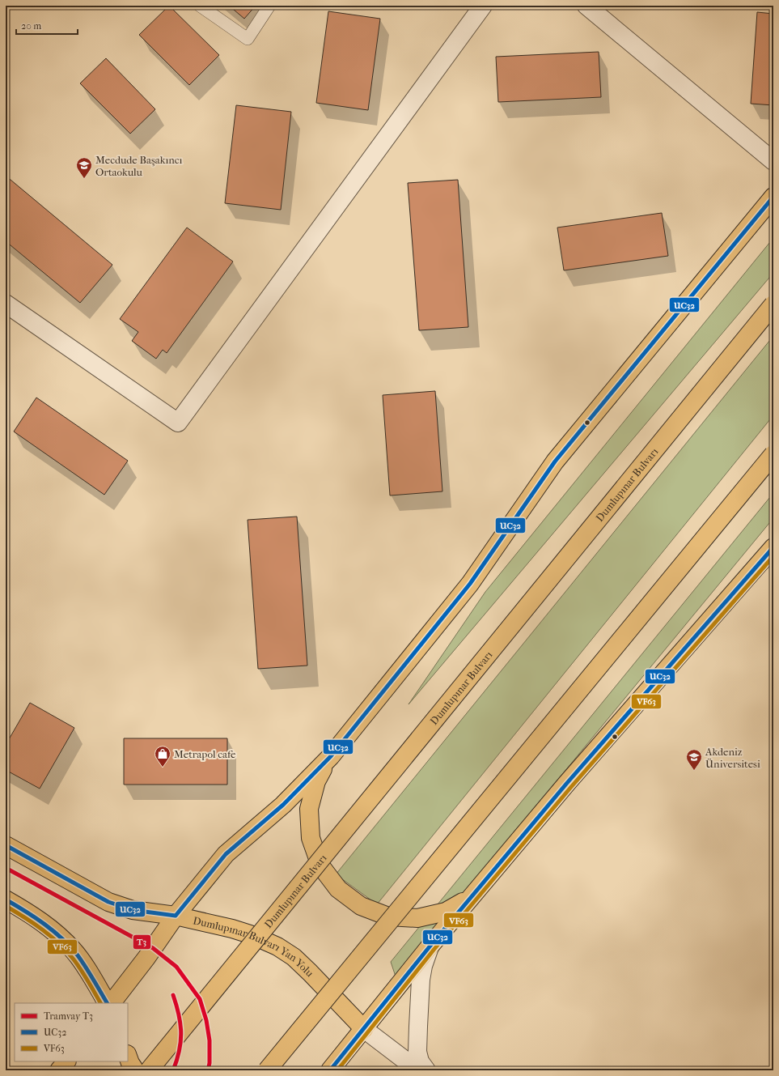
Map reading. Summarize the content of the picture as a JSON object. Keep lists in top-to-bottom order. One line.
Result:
{"streets":{"main road":["Dumlupınar Bulvarı","Dumlupınar Bulvarı Yan Yolu"]},"places":{"school or university":["Mecdude Başakıncı Ortaokulu","Akdeniz Üniversitesi"],"shop":["Metrapol cafe"]},"lines":["transit line UC32","transit line VF63","tram line T3"],"legend":["Tramvay T3","UC32","VF63"],"scale_bar":"20 m"}
